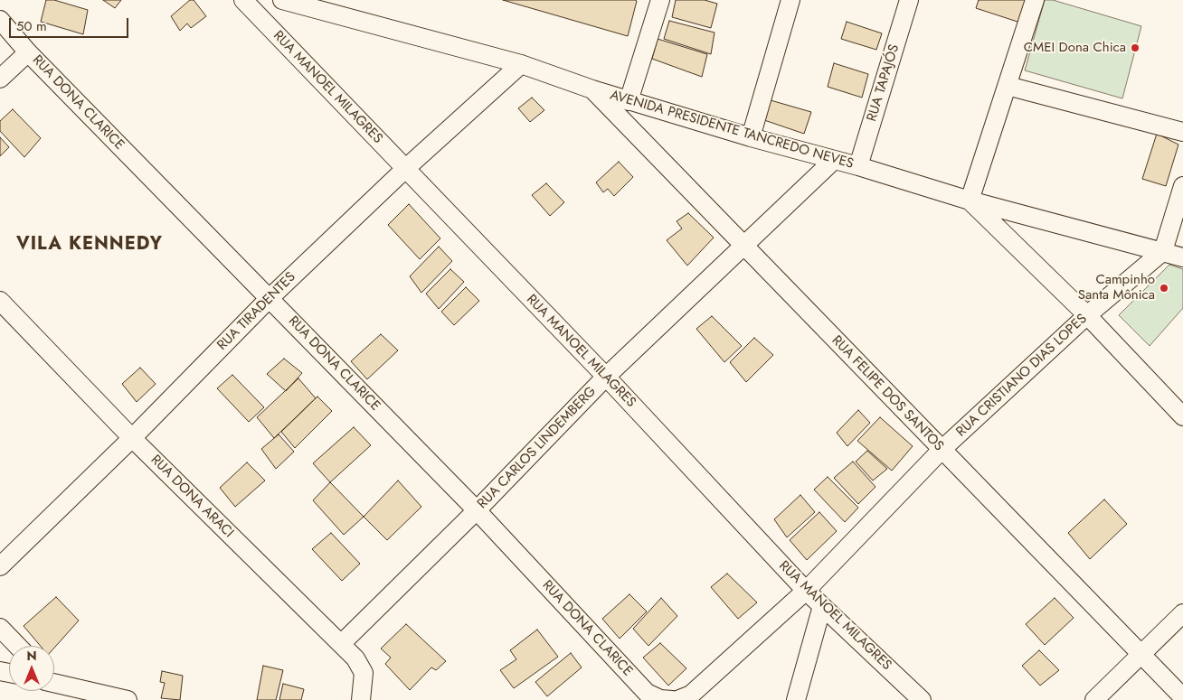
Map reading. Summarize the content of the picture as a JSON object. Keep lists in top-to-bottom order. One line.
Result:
{"streets":{"street":["RUA TAPAJÓS","RUA MANOEL MILAGRES","RUA DONA CLARICE","AVENIDA PRESIDENTE TANCREDO NEVES","RUA TIRADENTES","RUA CRISTIANO DIAS LOPES","RUA FELIPE DOS SANTOS","RUA CARLOS LINDEMBERG","RUA DONA ARACI"]},"crossings":[["RUA TAPAJÓS","AVENIDA PRESIDENTE TANCREDO NEVES"],["RUA MANOEL MILAGRES","RUA TIRADENTES"],["RUA MANOEL MILAGRES","RUA CRISTIANO DIAS LOPES"],["RUA MANOEL MILAGRES","RUA CARLOS LINDEMBERG"],["RUA DONA CLARICE","RUA TIRADENTES"],["RUA DONA CLARICE","RUA CARLOS LINDEMBERG"],["AVENIDA PRESIDENTE TANCREDO NEVES","RUA TIRADENTES"],["AVENIDA PRESIDENTE TANCREDO NEVES","RUA CRISTIANO DIAS LOPES"],["AVENIDA PRESIDENTE TANCREDO NEVES","RUA FELIPE DOS SANTOS"],["AVENIDA PRESIDENTE TANCREDO NEVES","RUA CARLOS LINDEMBERG"],["RUA TIRADENTES","RUA DONA ARACI"],["RUA CRISTIANO DIAS LOPES","RUA FELIPE DOS SANTOS"],["RUA FELIPE DOS SANTOS","RUA CARLOS LINDEMBERG"],["RUA CARLOS LINDEMBERG","RUA DONA ARACI"]],"districts":["VILA KENNEDY"],"places":["CMEI Dona Chica","Campinho Santa Mônica"],"scale_bar":"50 m","north":"top"}
